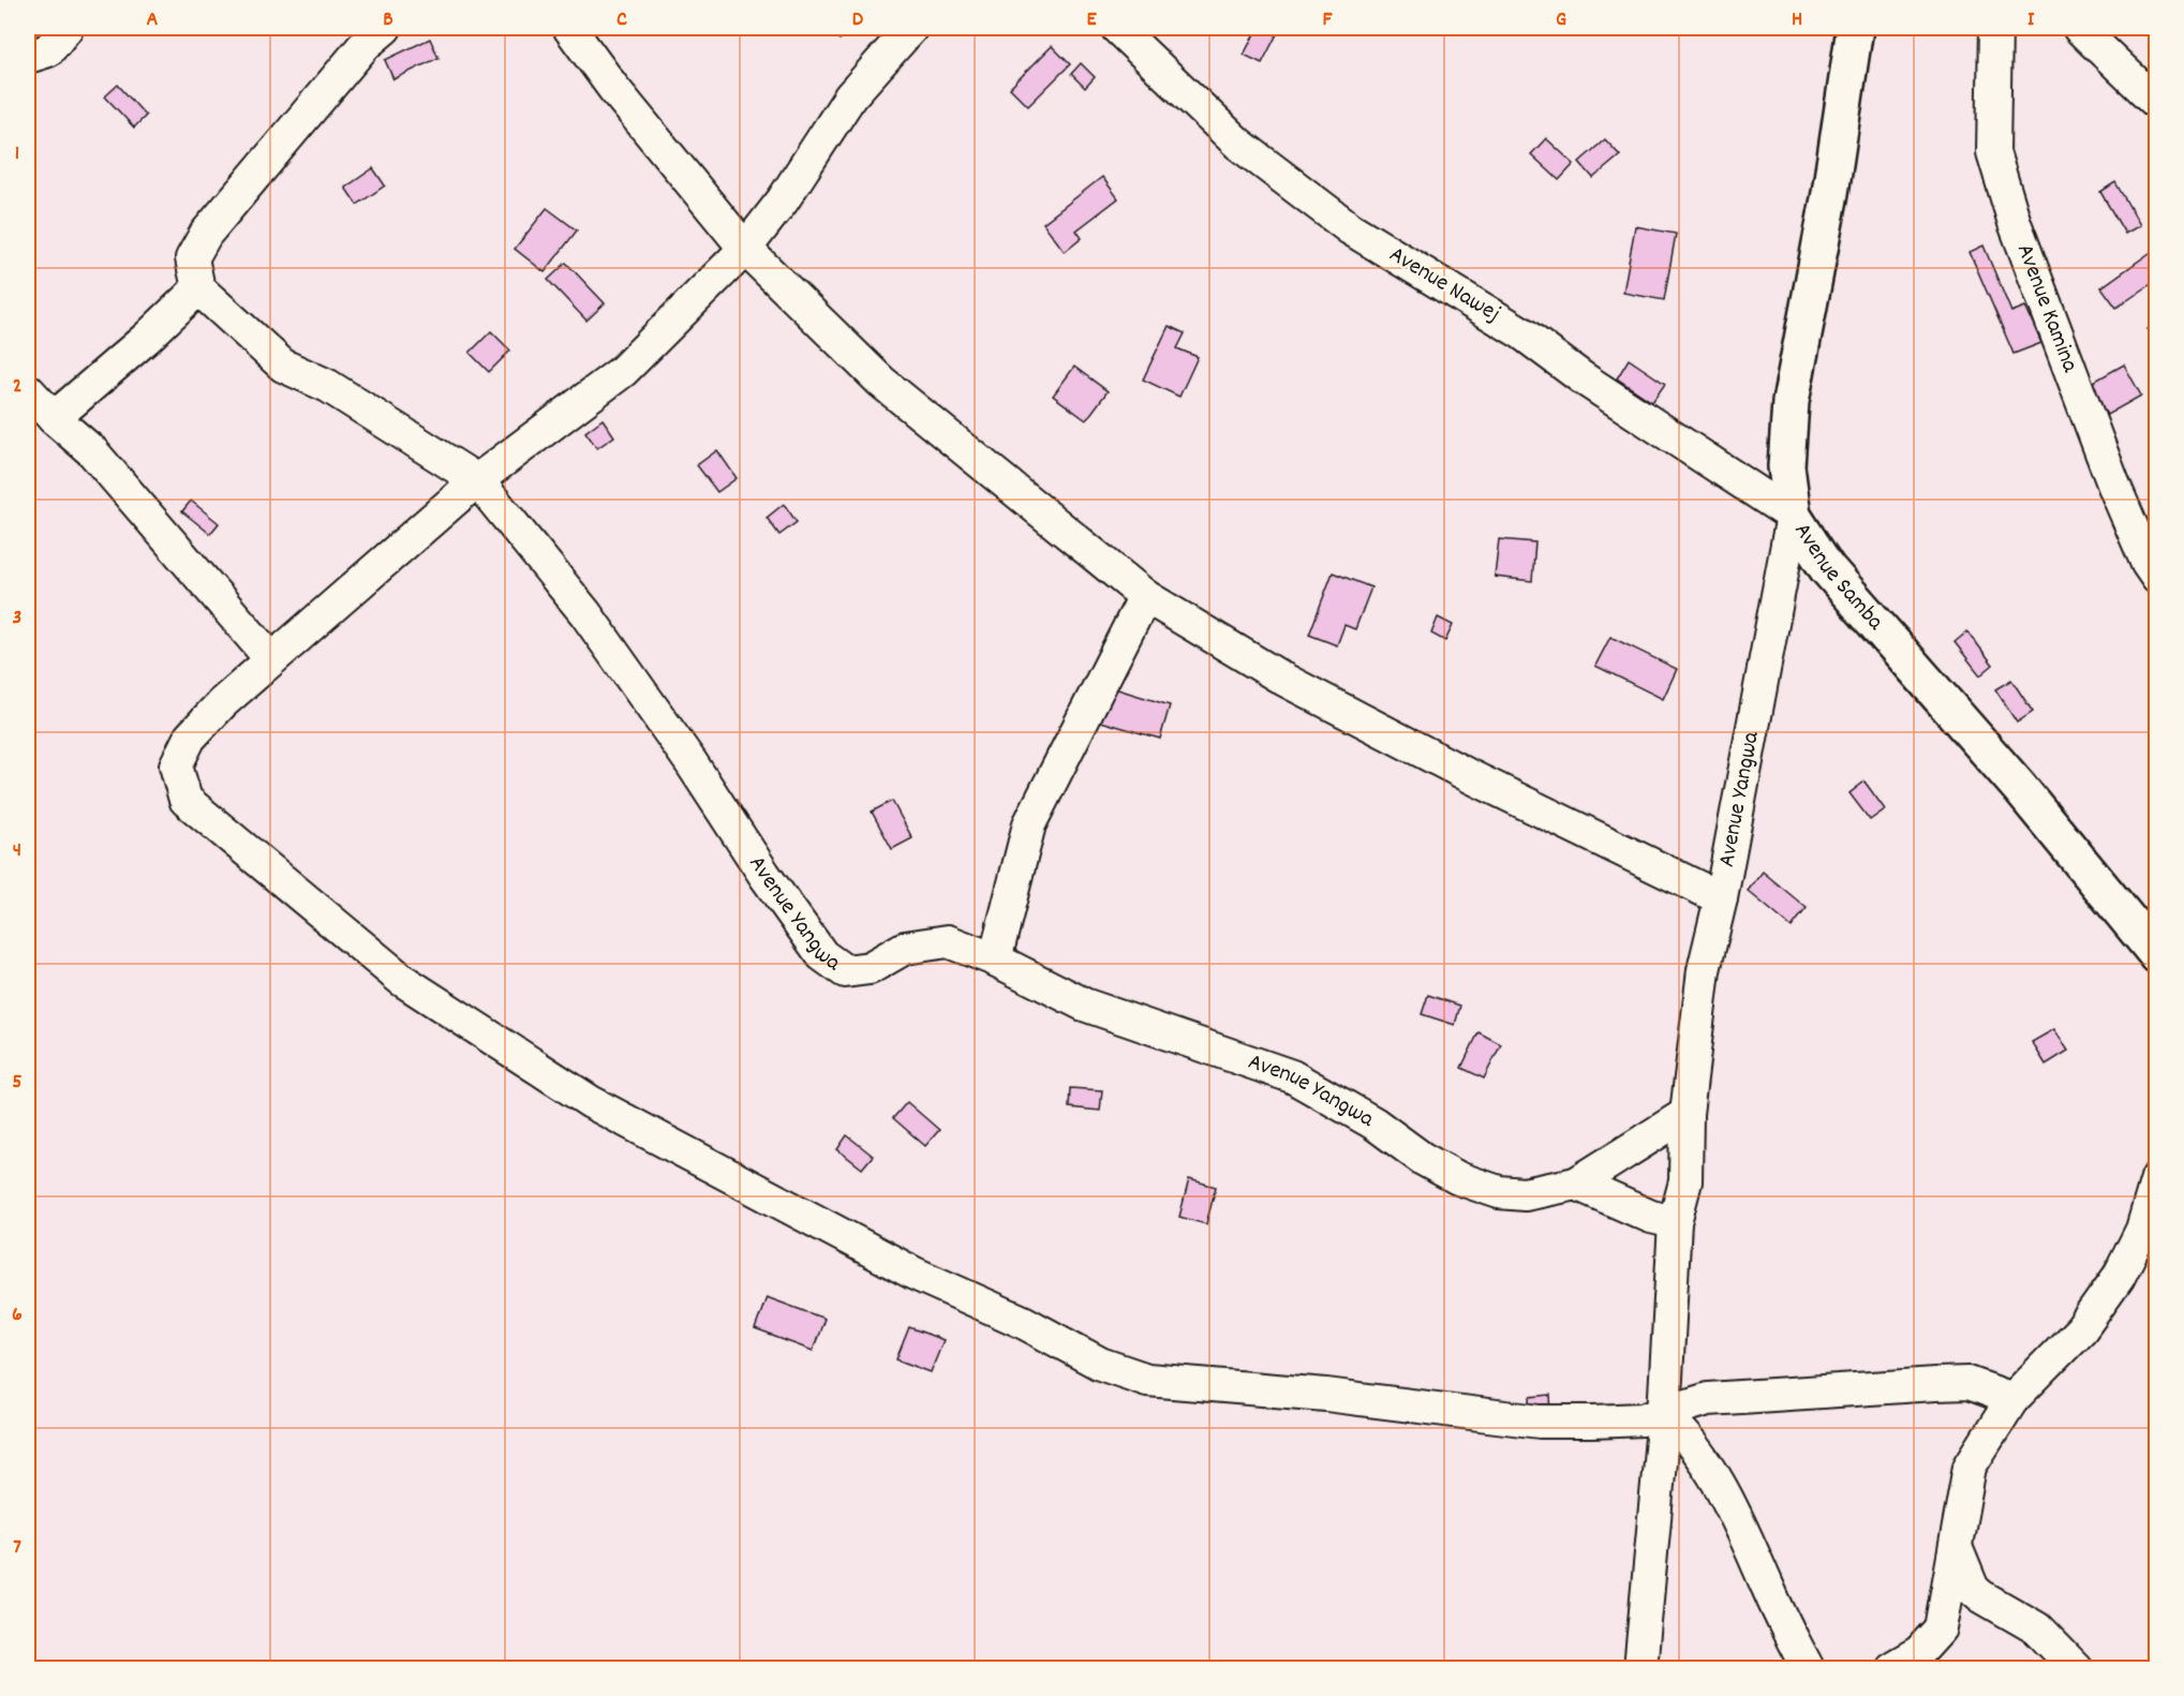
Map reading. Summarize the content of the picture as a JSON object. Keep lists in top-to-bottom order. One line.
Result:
{"streets":{"street":["Avenue Nawej","Avenue Kamina","Avenue Samba","Avenue Yangwa"]},"crossings":[["Avenue Nawej","Avenue Samba"],["Avenue Nawej","Avenue Yangwa"],["Avenue Samba","Avenue Yangwa"]],"grid":{"columns":["A","B","C","D","E","F","G","H","I"],"rows":["1","2","3","4","5","6","7"]}}
